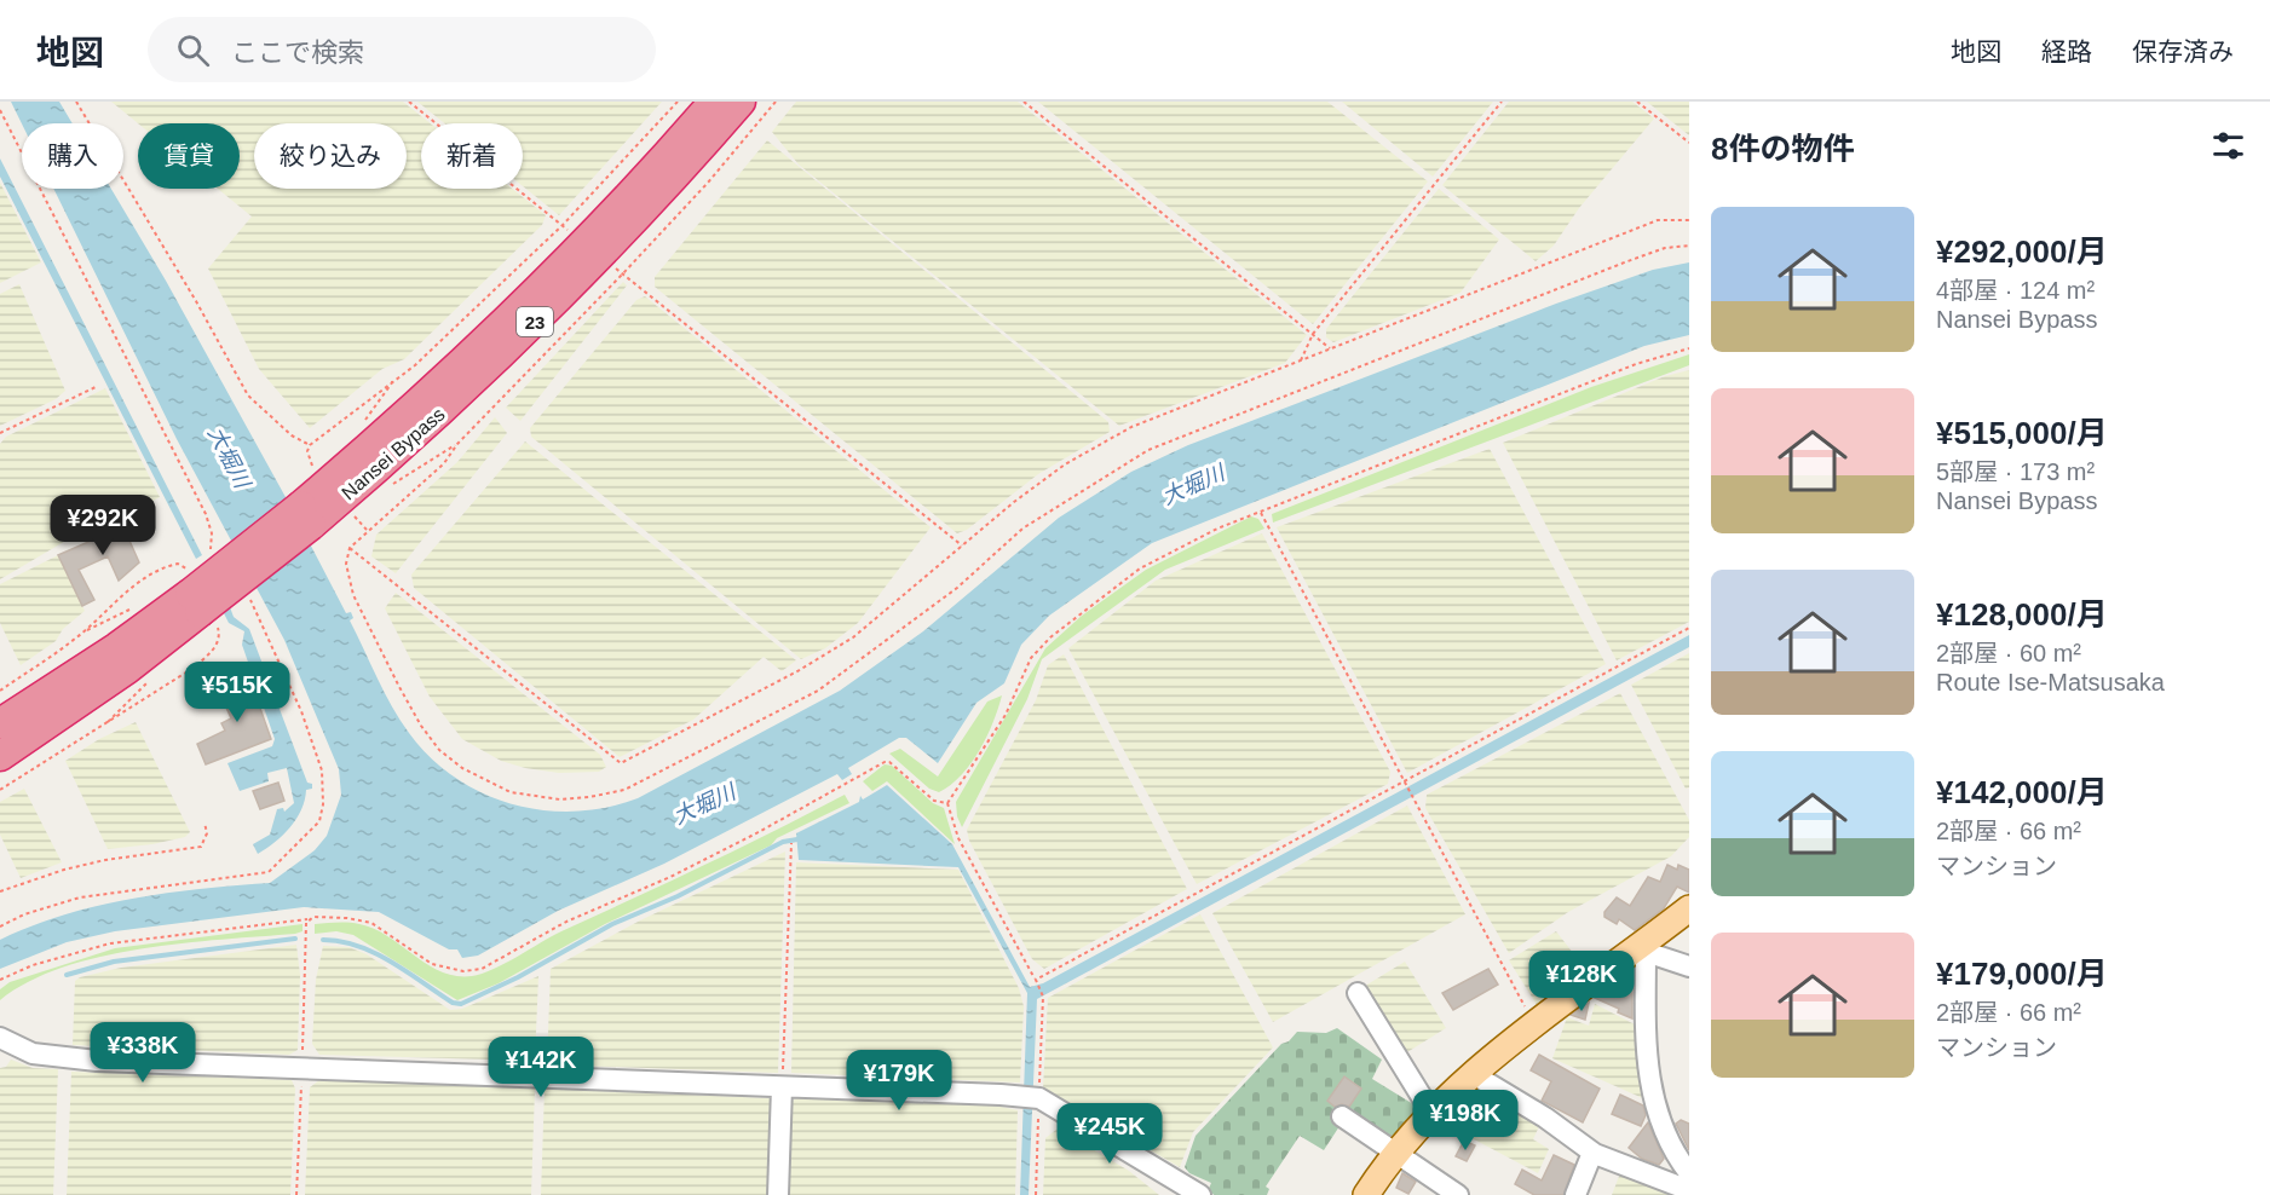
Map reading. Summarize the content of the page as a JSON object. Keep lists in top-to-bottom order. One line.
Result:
{"streets":{"highway":["23","Nansei Bypass"]},"water":["大堀川"],"page":{"header":"地図","search":"ここで検索","nav":["地図","経路","保存済み"],"heading":"8件の物件","chip":["購入","賃貸","絞り込み","新着"],"list":[{"name":"¥292,000/月","note":"4部屋 · 124 m² · Nansei Bypass"},{"name":"¥515,000/月","note":"5部屋 · 173 m² · Nansei Bypass"},{"name":"¥128,000/月","note":"2部屋 · 60 m² · Route Ise-Matsusaka"},{"name":"¥142,000/月","note":"2部屋 · 66 m² · マンション"},{"name":"¥179,000/月","note":"2部屋 · 66 m² · マンション"}],"price":["¥292K","¥515K","¥128K","¥338K","¥142K","¥179K","¥198K","¥245K"]}}
